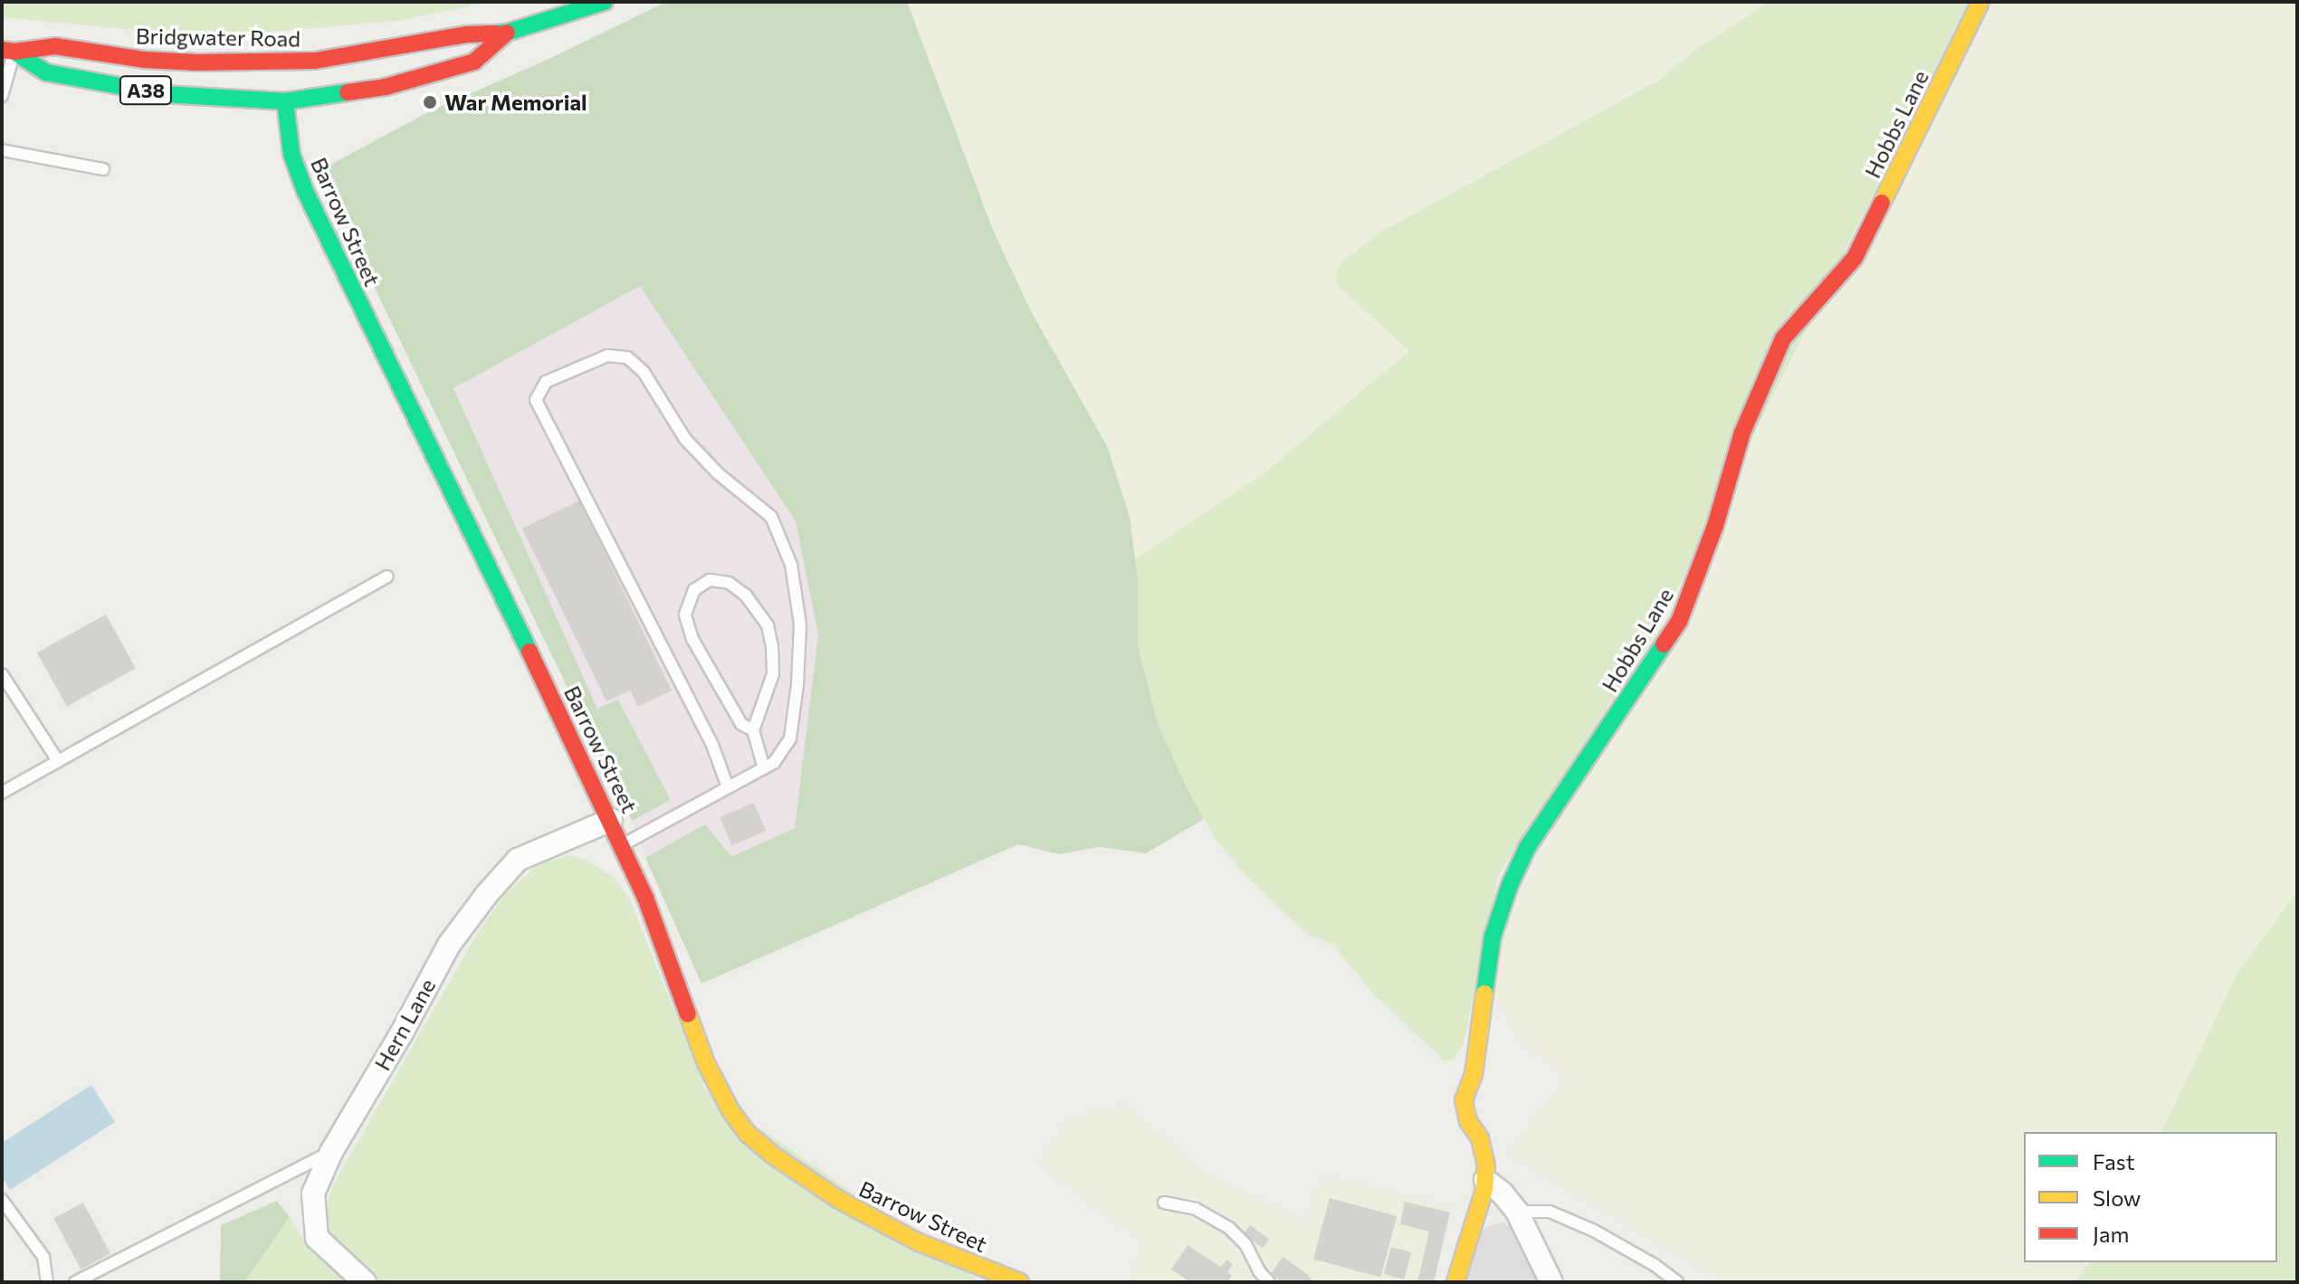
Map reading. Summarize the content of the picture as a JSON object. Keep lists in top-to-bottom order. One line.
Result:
{"streets":{"main road":["Bridgwater Road","A38","Hobbs Lane","Barrow Street"],"street":["Hern Lane"]},"crossings":[["Bridgwater Road","Barrow Street"],["Barrow Street","Hern Lane"]],"places":["War Memorial"],"legend":["Fast","Slow","Jam"]}
